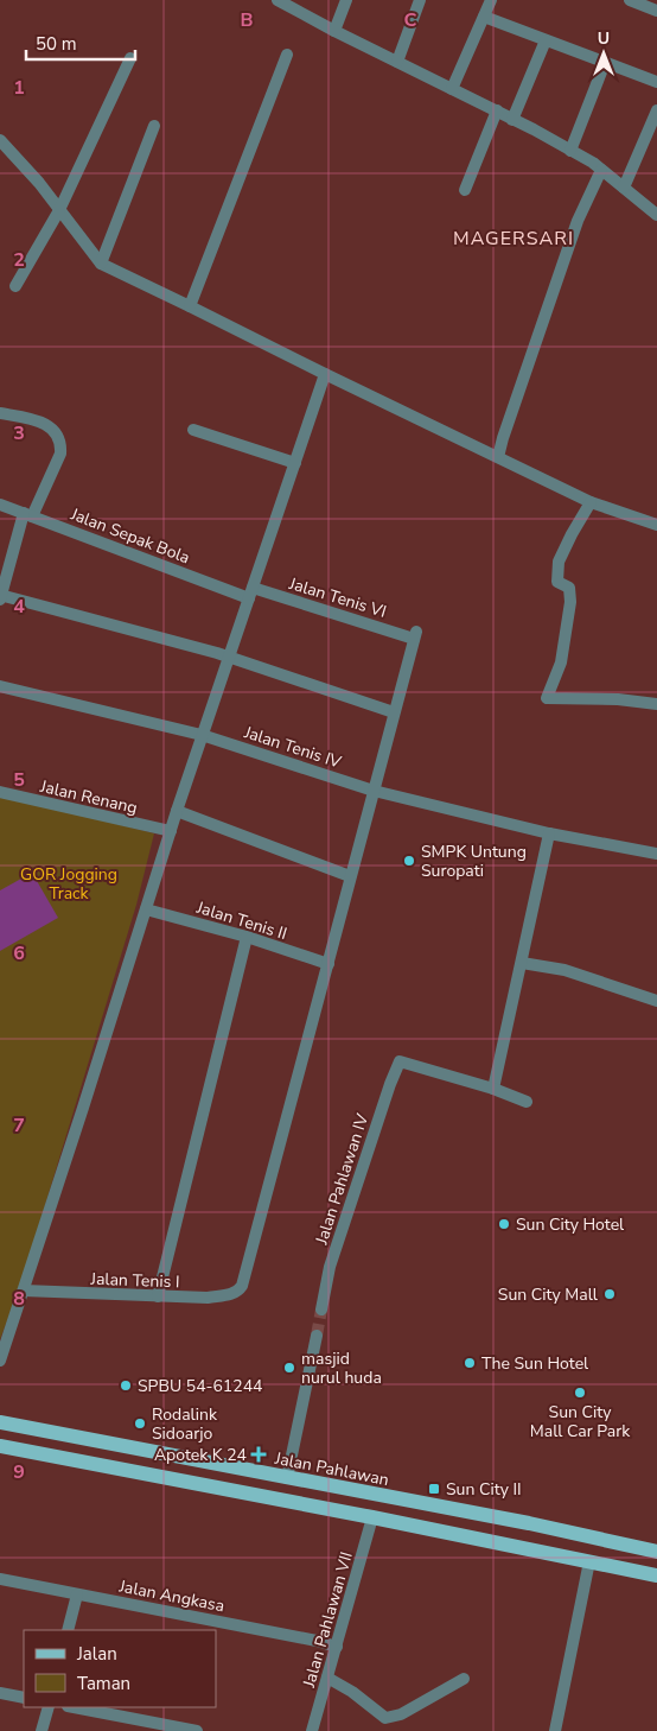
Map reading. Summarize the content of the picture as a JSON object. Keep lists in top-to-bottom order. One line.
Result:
{"streets":{"main road":["Jalan Pahlawan"],"street":["Jalan Sepak Bola","Jalan Tenis VI","Jalan Tenis IV","Jalan Renang","Jalan Tenis II","Jalan Pahlawan IV","Jalan Tenis I","Jalan Angkasa","Jalan Pahlawan VII"]},"crossings":[["Jalan Sepak Bola","Jalan Tenis VI"],["Jalan Tenis II","Jalan Tenis I"],["Jalan Angkasa","Jalan Pahlawan VII"]],"districts":["MAGERSARI"],"parks":["GOR Jogging Track"],"places":{"other":["SMPK Untung Suropati","Sun City Hotel","Sun City Mall","The Sun Hotel","masjid nurul huda","SPBU 54-61244","Sun City Mall Car Park","Rodalink Sidoarjo"],"health":["Apotek K 24"],"transit":["Sun City II"]},"legend":["Jalan","Taman"],"scale_bar":"50 m","north":"top","grid":{"columns":["B","C"],"rows":["1","2","3","4","5","6","7","8","9"]}}
